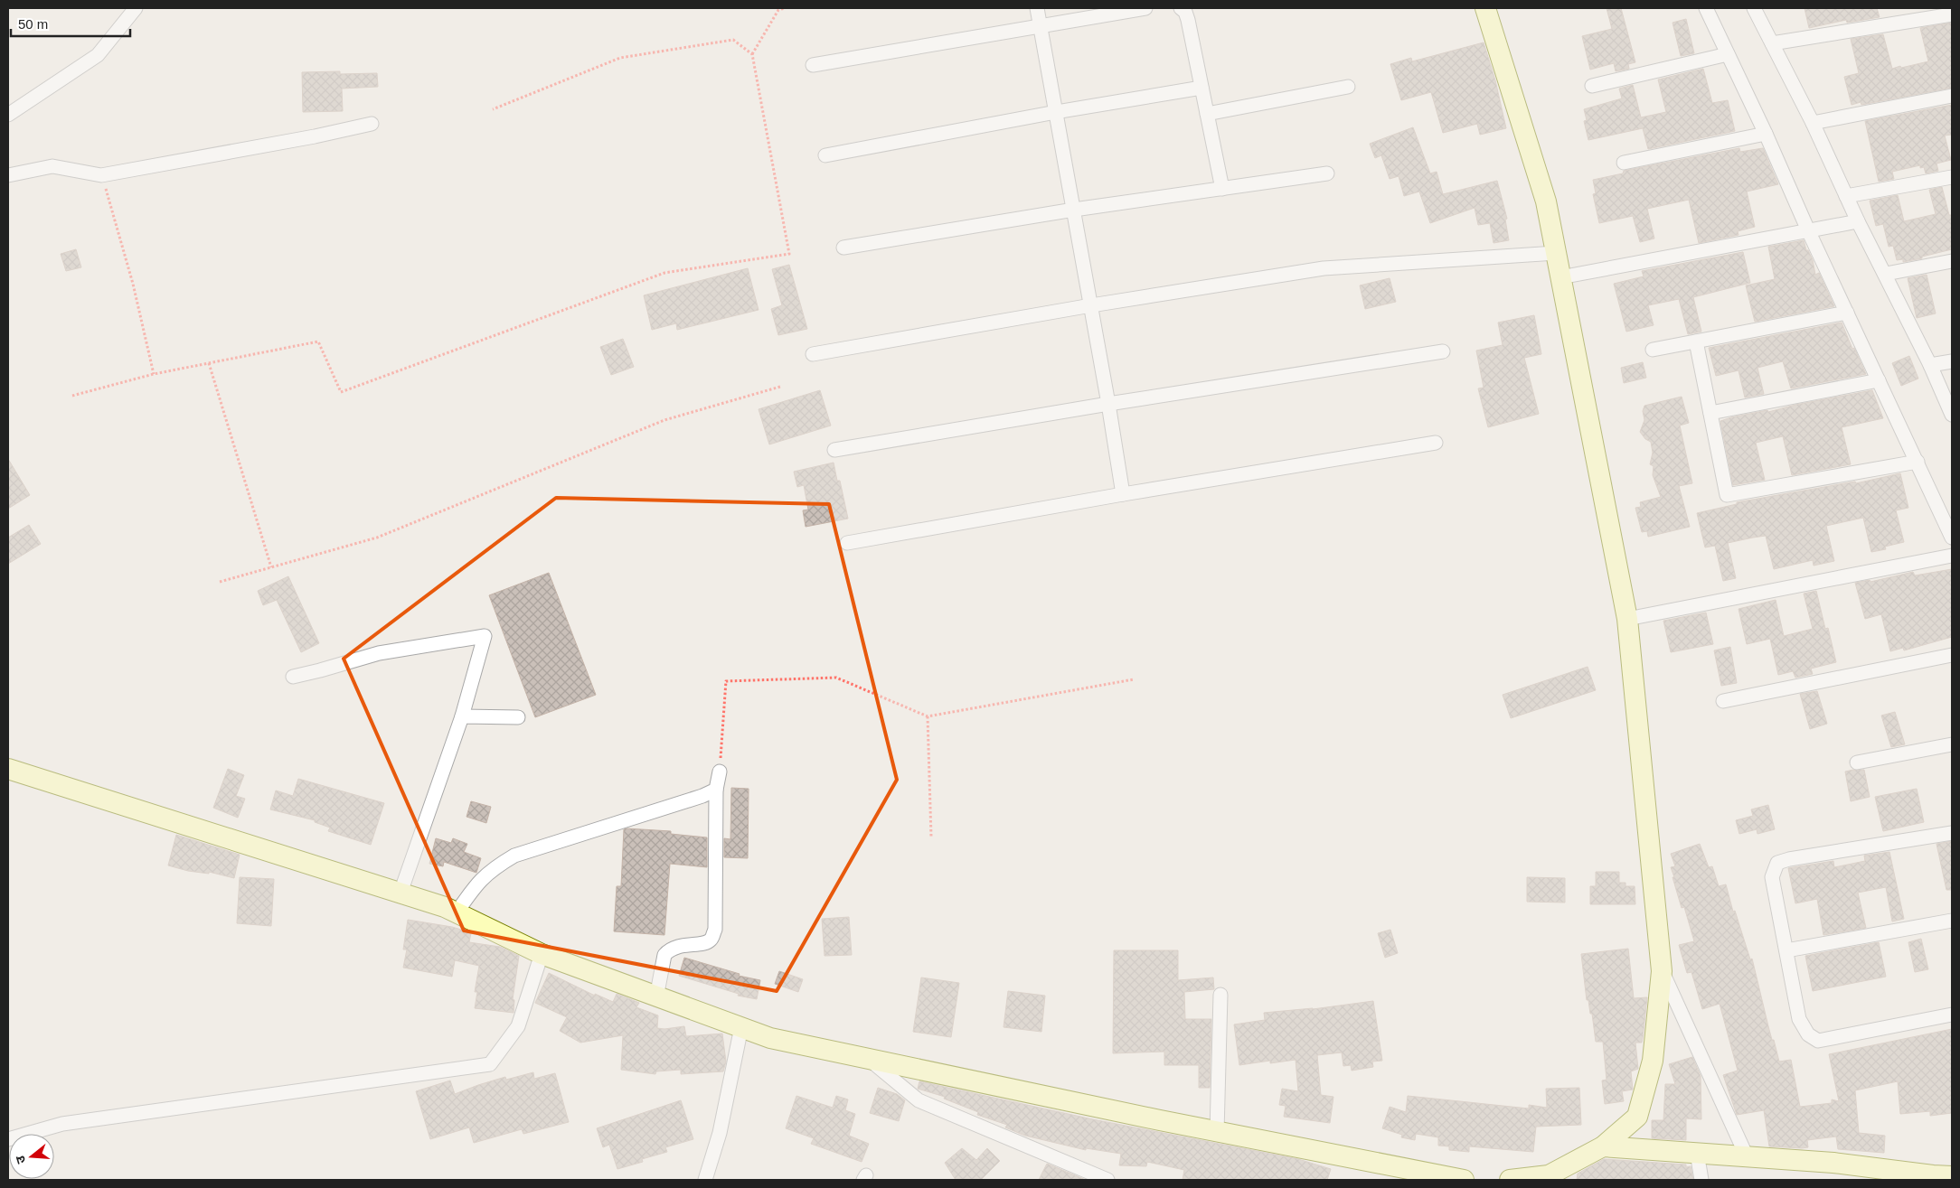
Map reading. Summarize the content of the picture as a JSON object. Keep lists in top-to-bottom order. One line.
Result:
{"scale_bar":"50 m","north":"left"}
